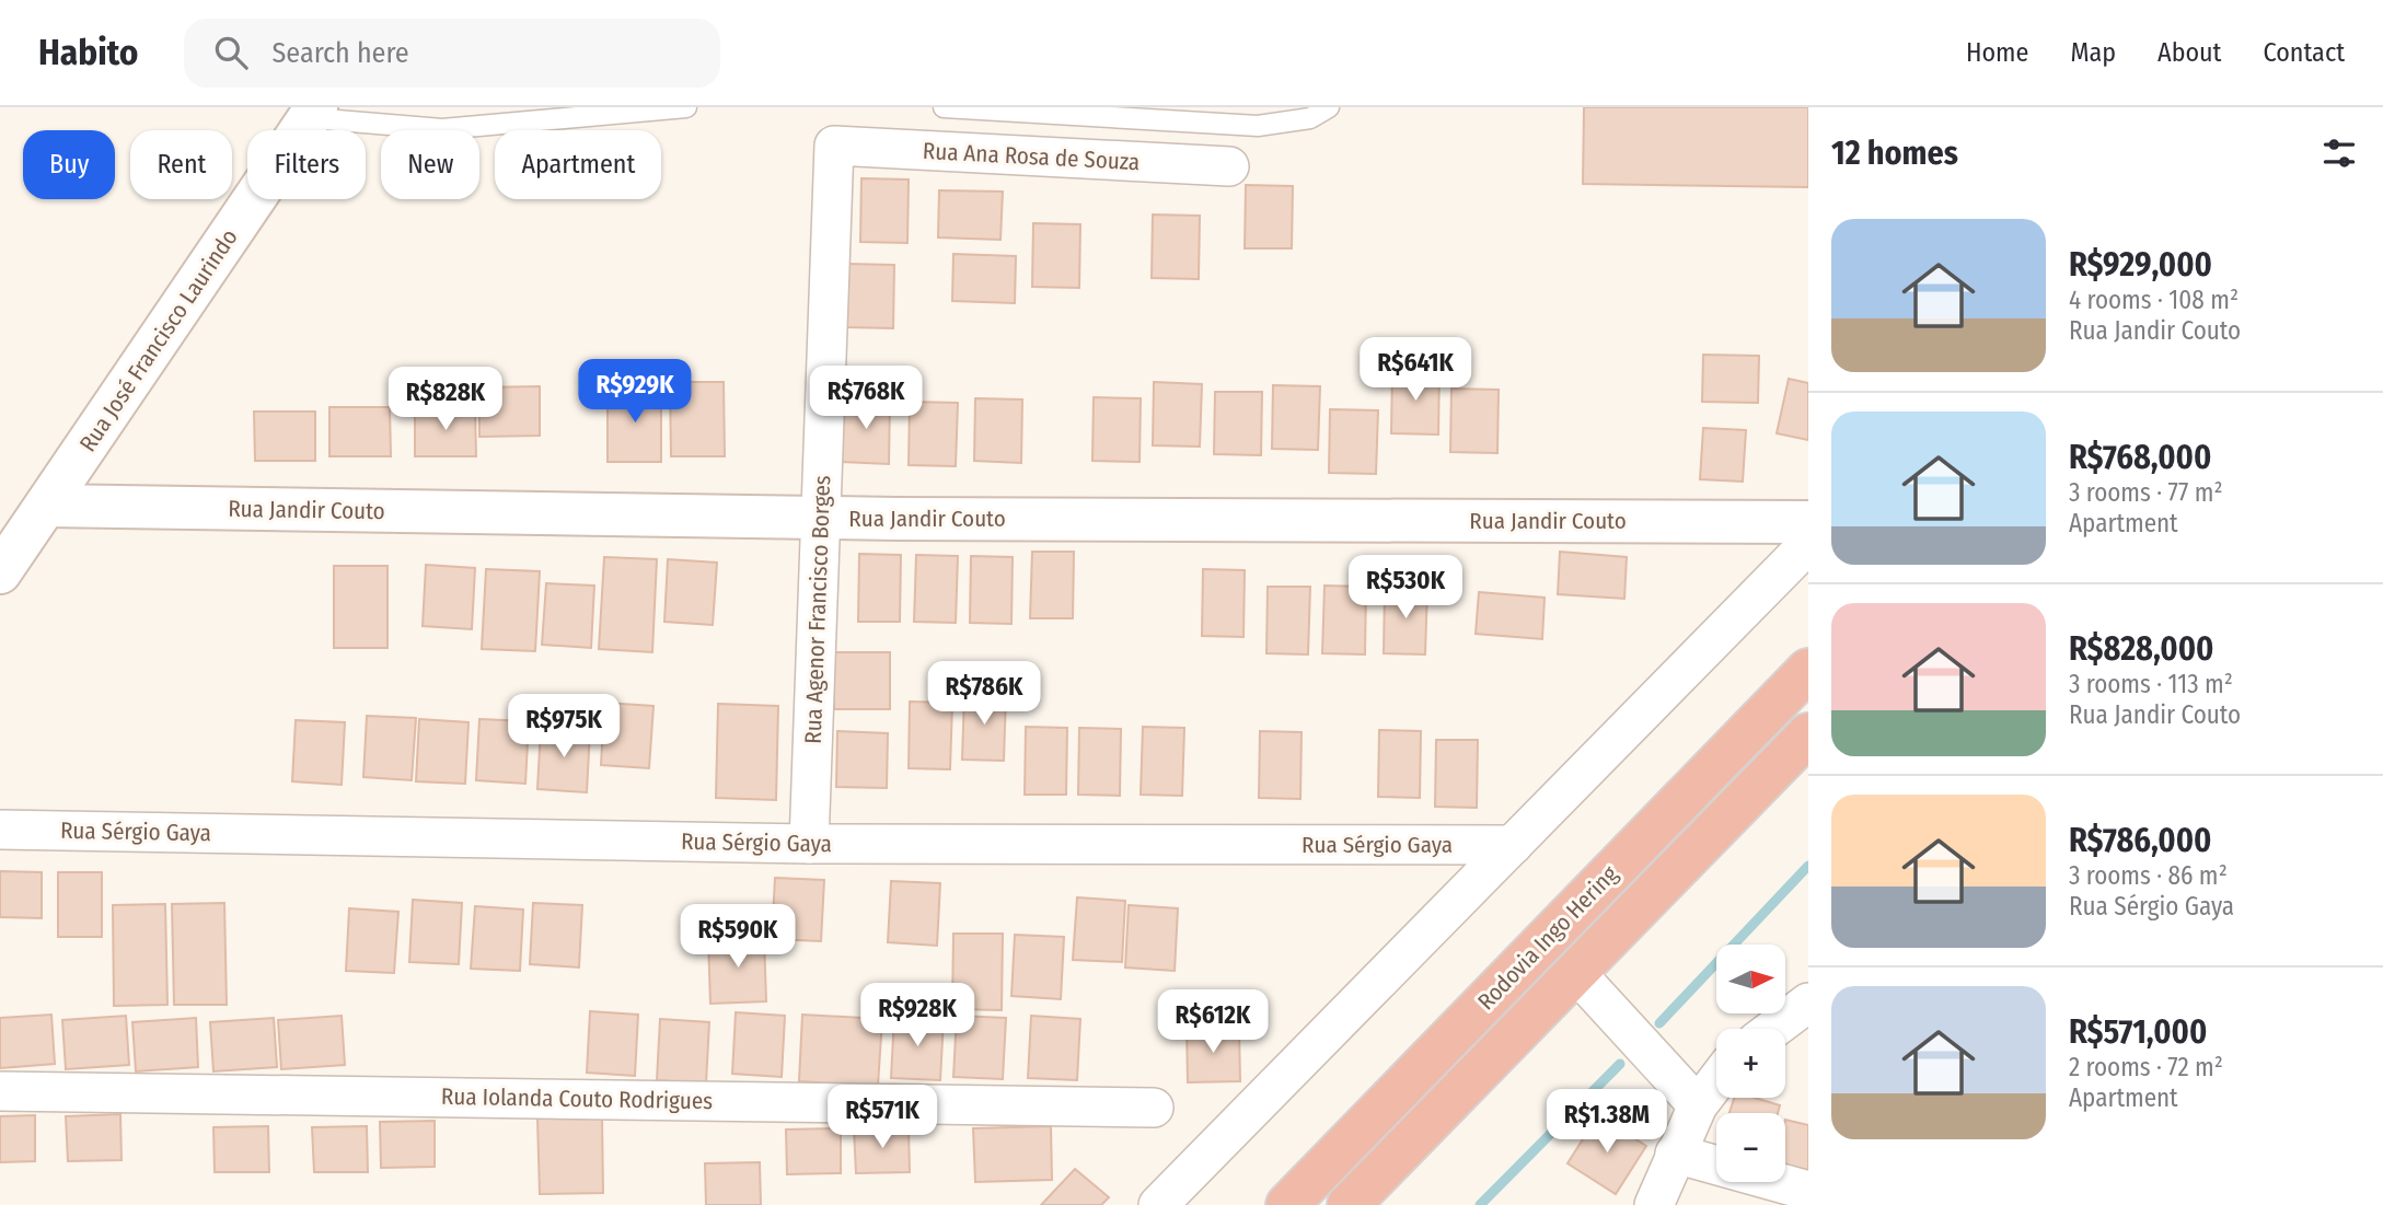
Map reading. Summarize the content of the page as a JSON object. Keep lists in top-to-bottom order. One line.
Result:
{"streets":{"highway":["Rodovia Ingo Hering"],"street":["Rua Ana Rosa de Souza","Rua José Francisco Laurindo","Rua Jandir Couto","Rua Agenor Francisco Borges","Rua Sérgio Gaya","Rua Iolanda Couto Rodrigues"]},"crossings":[["Rua Ana Rosa de Souza","Rua Agenor Francisco Borges"],["Rua José Francisco Laurindo","Rua Jandir Couto"],["Rua Jandir Couto","Rua Agenor Francisco Borges"],["Rua Agenor Francisco Borges","Rua Sérgio Gaya"]],"north":"right","page":{"header":"Habito","search":"Search here","nav":["Home","Map","About","Contact"],"heading":"12 homes","chip":["Buy","Rent","Filters","New","Apartment"],"list":[{"name":"R$929,000","note":"4 rooms · 108 m² · Rua Jandir Couto"},{"name":"R$768,000","note":"3 rooms · 77 m² · Apartment"},{"name":"R$828,000","note":"3 rooms · 113 m² · Rua Jandir Couto"},{"name":"R$786,000","note":"3 rooms · 86 m² · Rua Sérgio Gaya"},{"name":"R$571,000","note":"2 rooms · 72 m² · Apartment"}],"price":["R$641K","R$929K","R$768K","R$828K","R$530K","R$786K","R$975K","R$590K","R$928K","R$612K","R$571K","R$1.38M"],"map_buttons":["+","−"]}}
